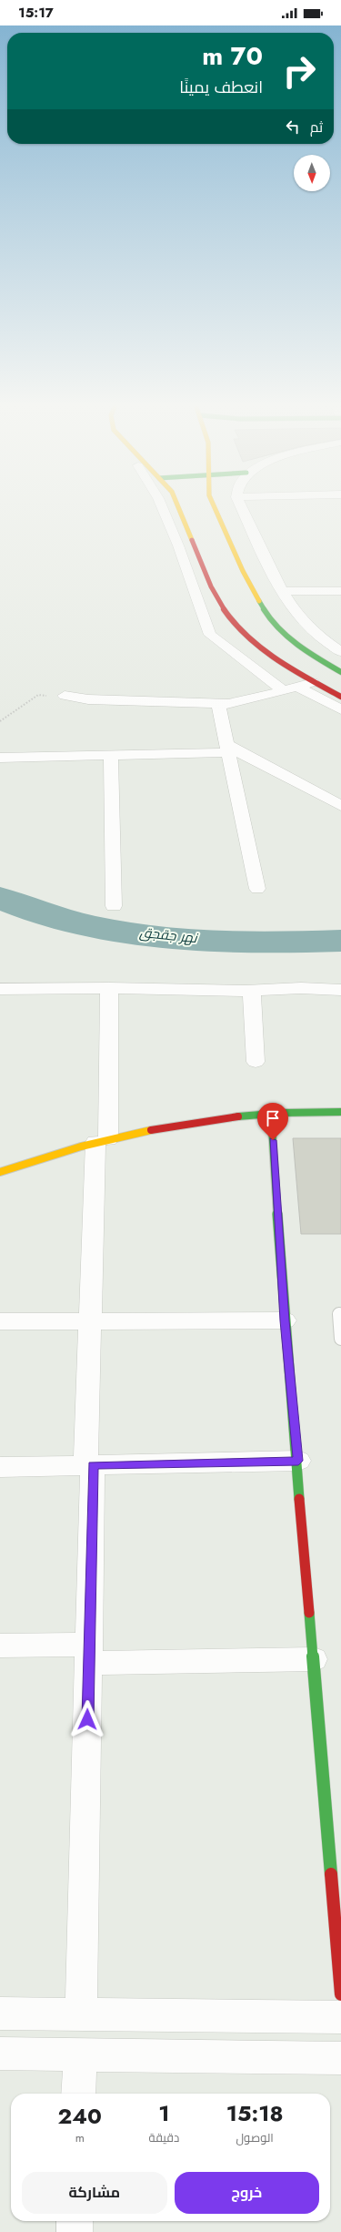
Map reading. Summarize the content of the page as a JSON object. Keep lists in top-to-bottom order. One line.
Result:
{"water":["نهر جقجق"],"north":"bottom","page":{"status":"15:17","turn":["70 m","انعطف يمينًا"],"then":"ثم","eta":["15:18","الوصول","1","دقيقة","240","m"],"buttons":["خروج","مشاركة"]}}
